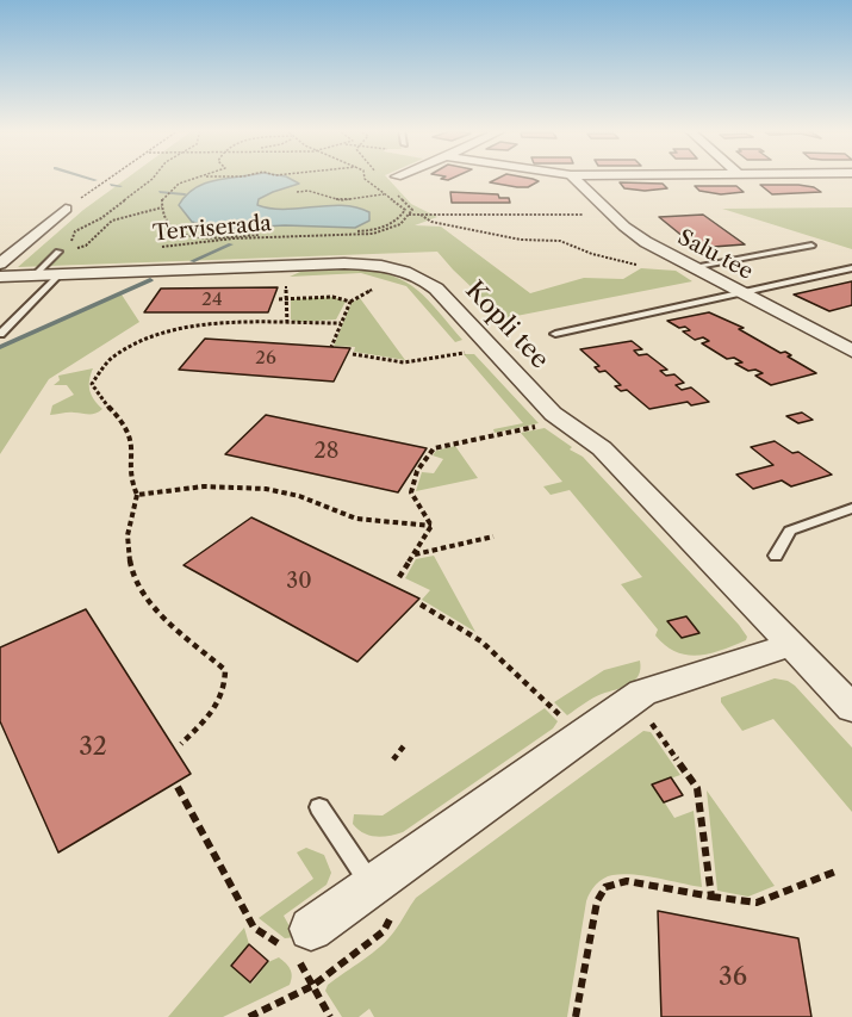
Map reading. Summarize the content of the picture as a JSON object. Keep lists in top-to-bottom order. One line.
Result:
{"streets":{"street":["Salu tee","Kopli tee"],"path":["Terviserada"]},"house_numbers":["24","26","28","30","32","36"]}
